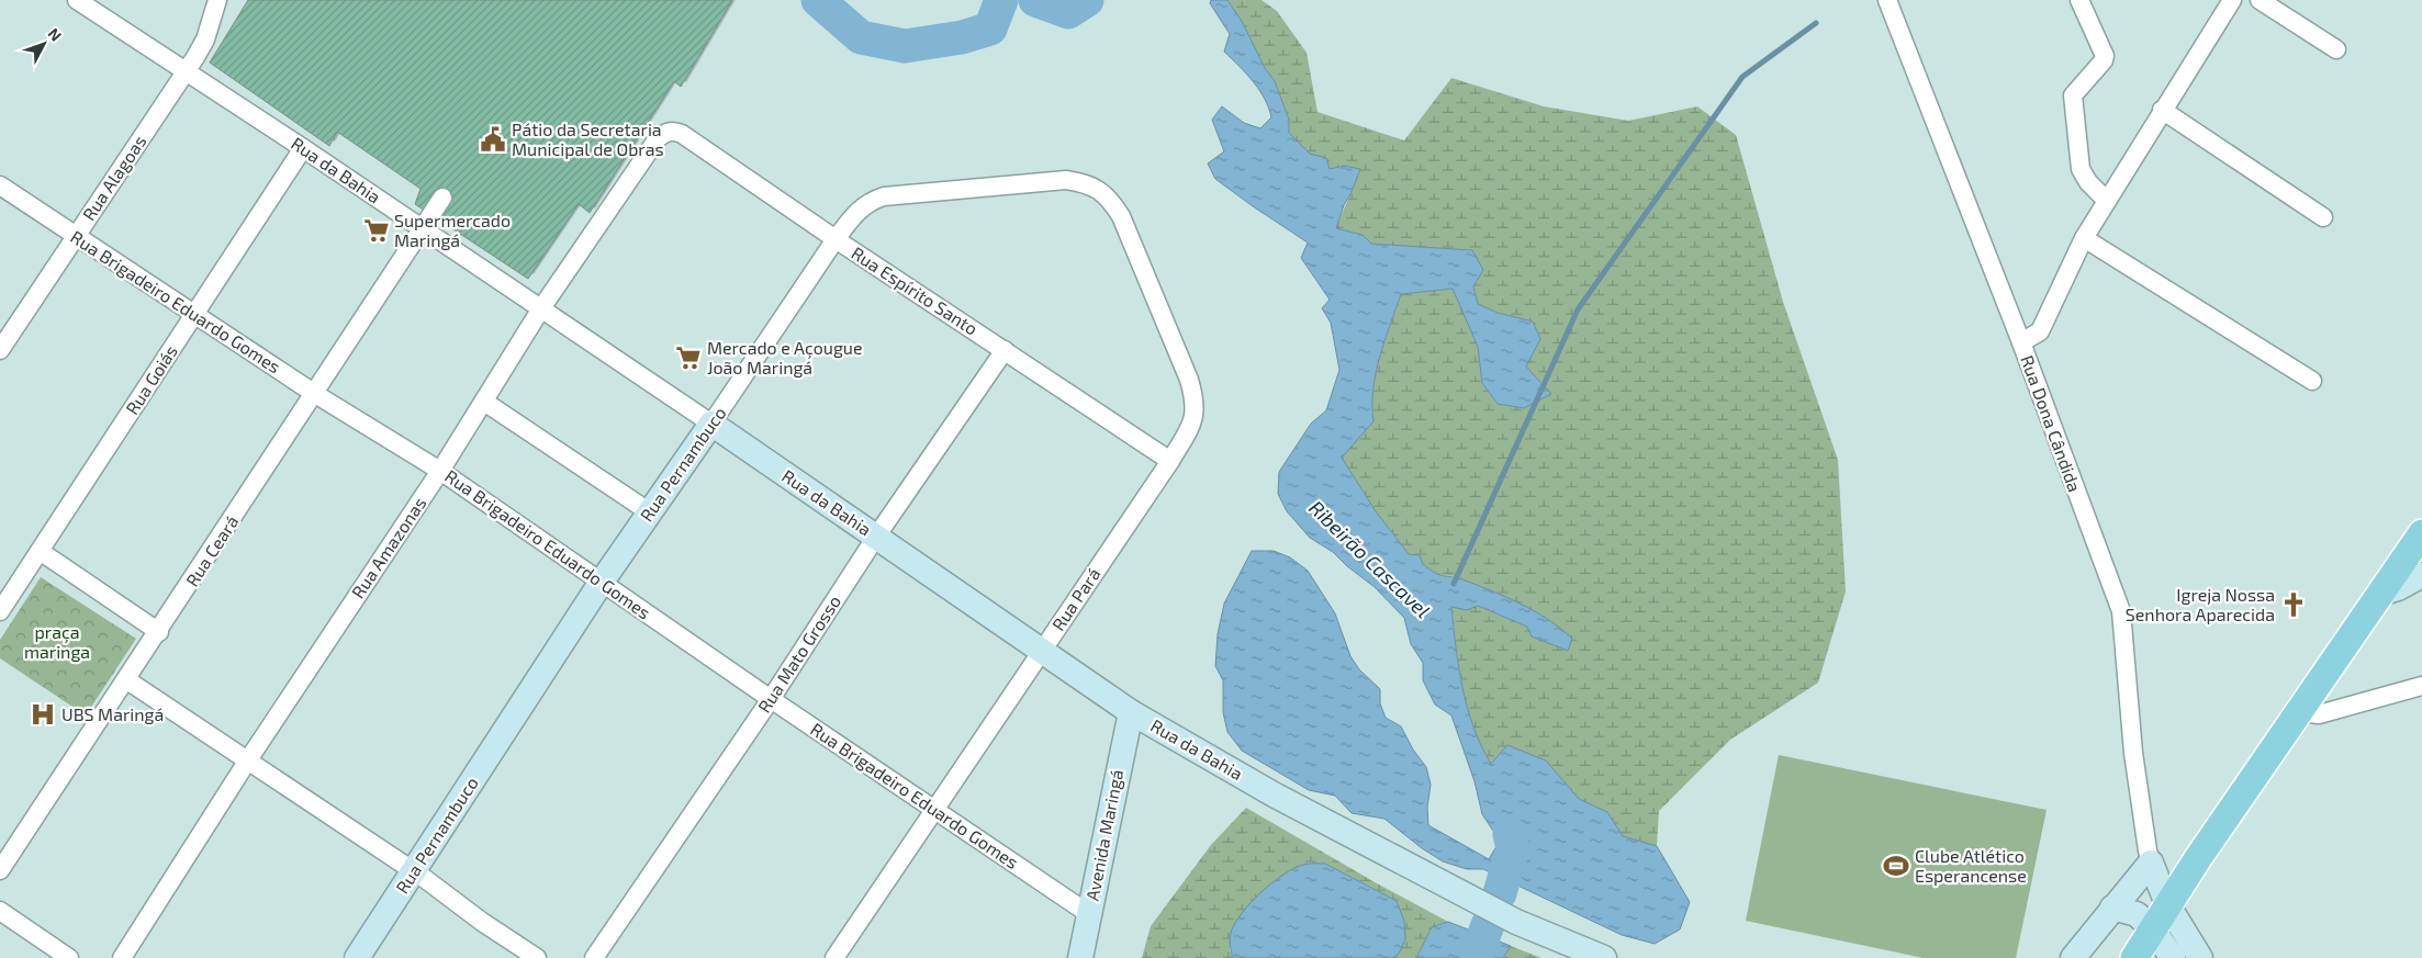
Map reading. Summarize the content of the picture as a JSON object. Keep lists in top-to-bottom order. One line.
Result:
{"streets":{"street":["Rua da Bahia","Rua Alagoas","Rua Espírito Santo","Rua Brigadeiro Eduardo Gomes","Rua Goiás","Rua Dona Cândida","Rua Pernambuco","Rua Amazonas","Rua Ceará","Rua Pará","Rua Mato Grosso","Avenida Maringá"]},"crossings":[["Rua da Bahia","Rua Alagoas"],["Rua da Bahia","Rua Goiás"],["Rua da Bahia","Rua Pernambuco"],["Rua da Bahia","Rua Amazonas"],["Rua da Bahia","Rua Ceará"],["Rua da Bahia","Rua Pará"],["Rua da Bahia","Rua Mato Grosso"],["Rua da Bahia","Avenida Maringá"],["Rua Alagoas","Rua Brigadeiro Eduardo Gomes"],["Rua Espírito Santo","Rua Pernambuco"],["Rua Espírito Santo","Rua Amazonas"],["Rua Espírito Santo","Rua Pará"],["Rua Espírito Santo","Rua Mato Grosso"],["Rua Brigadeiro Eduardo Gomes","Rua Goiás"],["Rua Brigadeiro Eduardo Gomes","Rua Pernambuco"],["Rua Brigadeiro Eduardo Gomes","Rua Amazonas"],["Rua Brigadeiro Eduardo Gomes","Rua Ceará"],["Rua Brigadeiro Eduardo Gomes","Rua Pará"],["Rua Brigadeiro Eduardo Gomes","Rua Mato Grosso"],["Rua Brigadeiro Eduardo Gomes","Avenida Maringá"],["Rua Pernambuco","Rua Pará"]],"water":["Ribeirão Cascavel"],"parks":["praça maringa"],"places":{"public building":["Pátio da Secretaria Municipal de Obras"],"supermarket":["Supermercado Maringá","Mercado e Açougue João Maringá"],"church":["Igreja Nossa Senhora Aparecida"],"hospital":["UBS Maringá"],"sports":["Clube Atlético Esperancense"]},"north":"top right"}
